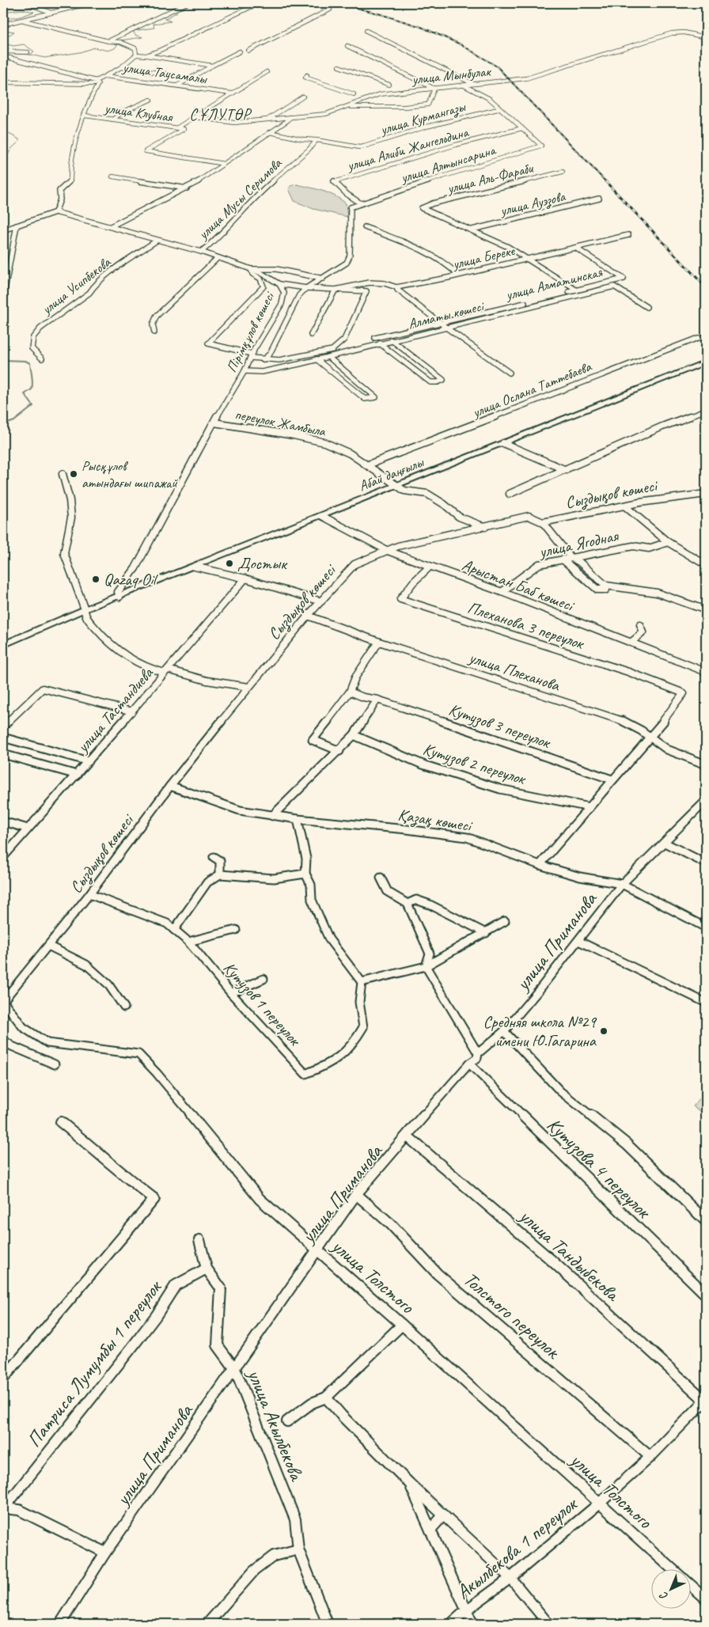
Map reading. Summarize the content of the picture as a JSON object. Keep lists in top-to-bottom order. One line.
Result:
{"streets":{"street":["улица Таусамалы","улица Мынбулак","улица Клубная","улица Курмангазы","улица Алиби Жангельдина","улица Алтынсарина","улица Аль-Фараби","улица Мусы Серимова","улица Ауэзова","улица Береке","улица Алматинская","улица Усипбекова","Алматы көшесі","Пірімқұлов көшесі","улица Ослана Таттебаева","переулок Жамбыла","Абай даңғылы","Сыздықов көшесі","улица Ягодная","Арыстан Баб көшесі","Плеханова 3 переулок","улица Плеханова","улица Тастандиева","Кутузов 3 переулок","Кутузов 2 переулок","Қазақ көшесі","улица Приманова","Кутузов 1 переулок","Кутузова 4 переулок","улица Тандыбекова","улица Толстого","Толстого переулок","Патриса Лумумбы 1 переулок","улица Акылбекова","Акылбекова 1 переулок"]},"crossings":[["улица Мынбулак","улица Курмангазы"],["улица Курмангазы","улица Мусы Серимова"],["улица Алиби Жангельдина","улица Алтынсарина"],["улица Аль-Фараби","улица Ауэзова"],["улица Мусы Серимова","Пірімқұлов көшесі"],["улица Береке","улица Алматинская"],["улица Усипбекова","Пірімқұлов көшесі"],["Алматы көшесі","Пірімқұлов көшесі"],["Пірімқұлов көшесі","переулок Жамбыла"],["Пірімқұлов көшесі","Абай даңғылы"],["улица Ослана Таттебаева","переулок Жамбыла"],["переулок Жамбыла","Абай даңғылы"],["переулок Жамбыла","Сыздықов көшесі"],["Абай даңғылы","Арыстан Баб көшесі"],["Сыздықов көшесі","Арыстан Баб көшесі"],["Сыздықов көшесі","улица Плеханова"],["Сыздықов көшесі","Қазақ көшесі"],["Сыздықов көшесі","Кутузов 1 переулок"],["Сыздықов көшесі","улица Толстого"],["улица Ягодная","Арыстан Баб көшесі"],["Арыстан Баб көшесі","Плеханова 3 переулок"],["Плеханова 3 переулок","улица Плеханова"],["Қазақ көшесі","улица Приманова"],["улица Приманова","Кутузова 4 переулок"],["улица Приманова","улица Тандыбекова"],["улица Приманова","улица Толстого"],["улица Приманова","Толстого переулок"],["улица Приманова","улица Акылбекова"],["улица Тандыбекова","Акылбекова 1 переулок"],["улица Толстого","Акылбекова 1 переулок"],["Толстого переулок","Акылбекова 1 переулок"],["Патриса Лумумбы 1 переулок","улица Акылбекова"]],"districts":["СҰЛУТӨР"],"places":["Рысқұлов атындағы шипажай","Достык","Qazaq Oil","Средняя школа №29 имени Ю.Гагарина"],"north":"bottom left"}
